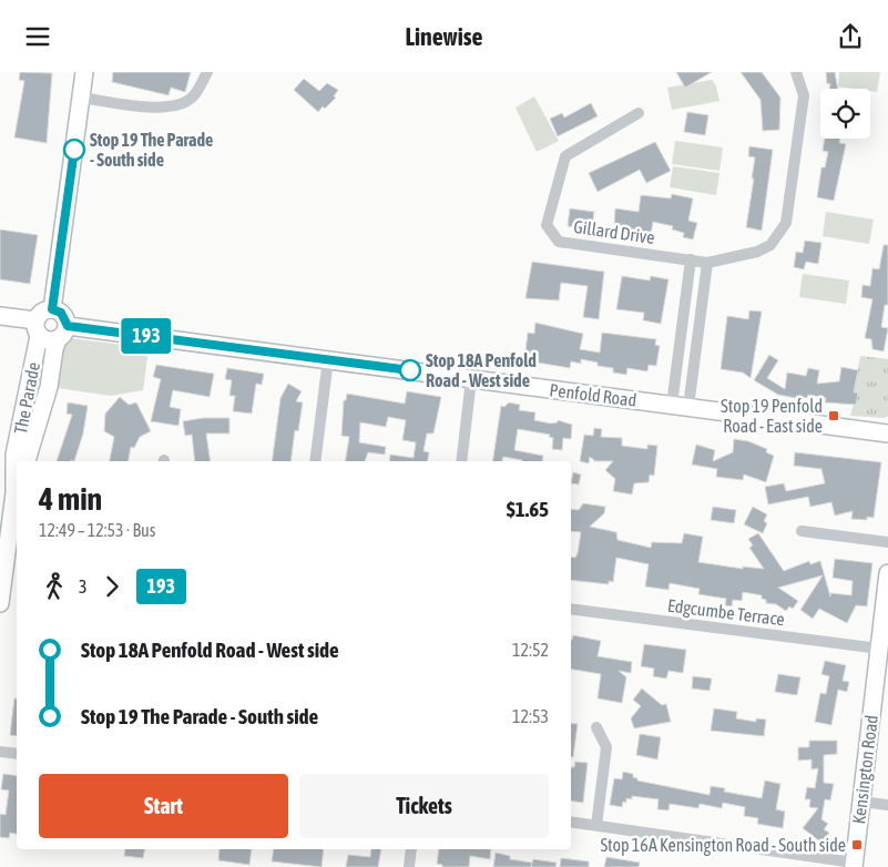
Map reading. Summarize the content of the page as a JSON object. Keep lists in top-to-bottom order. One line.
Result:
{"streets":{"main road":["Penfold Road","The Parade","Kensington Road"],"street":["Gillard Drive","Edgcumbe Terrace"]},"crossings":[["Penfold Road","The Parade"],["Edgcumbe Terrace","Kensington Road"]],"places":{"other":["Stop 19 The Parade - South side","Stop 18A Penfold Road - West side"],"transit":["Stop 19 Penfold Road - East side","Stop 16A Kensington Road - South side"]},"lines":["bus line 193"],"page":{"header":"Linewise","on_map":"193","heading":["4 min","12:49 – 12:53 · Bus","$1.65"],"legs":["3","193"],"list":[{"name":"Stop 18A Penfold Road - West side","value":"12:52"},{"name":"Stop 19 The Parade - South side","value":"12:53"}],"buttons":["Start","Tickets"]}}
